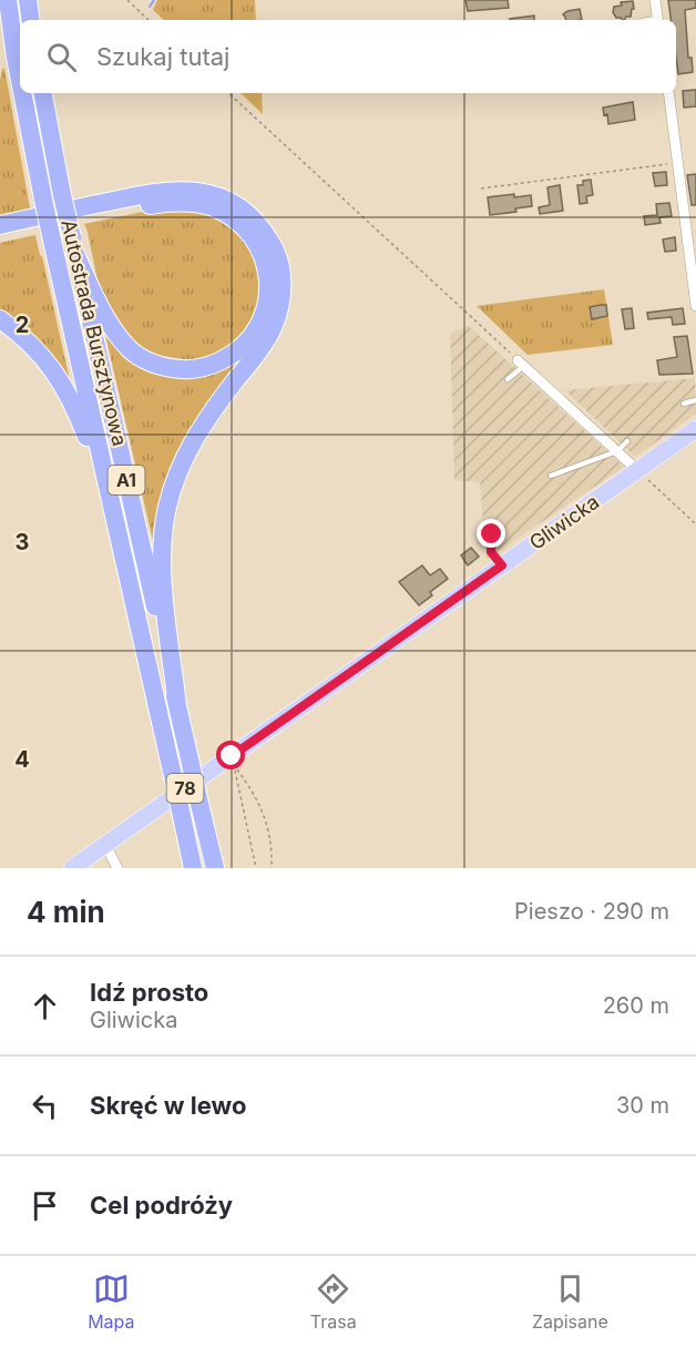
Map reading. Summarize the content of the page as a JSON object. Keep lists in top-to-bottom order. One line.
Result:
{"streets":{"highway":["Autostrada Bursztynowa","A1"],"main road":["Gliwicka","78"]},"page":{"search":"Szukaj tutaj","heading":["4 min","Pieszo · 290 m"],"list":[["Idź prosto","Gliwicka","260 m"],["Skręć w lewo","30 m"],"Cel podróży"],"nav":["Mapa","Trasa","Zapisane"]},"grid":{"rows":["2","3","4"]}}
